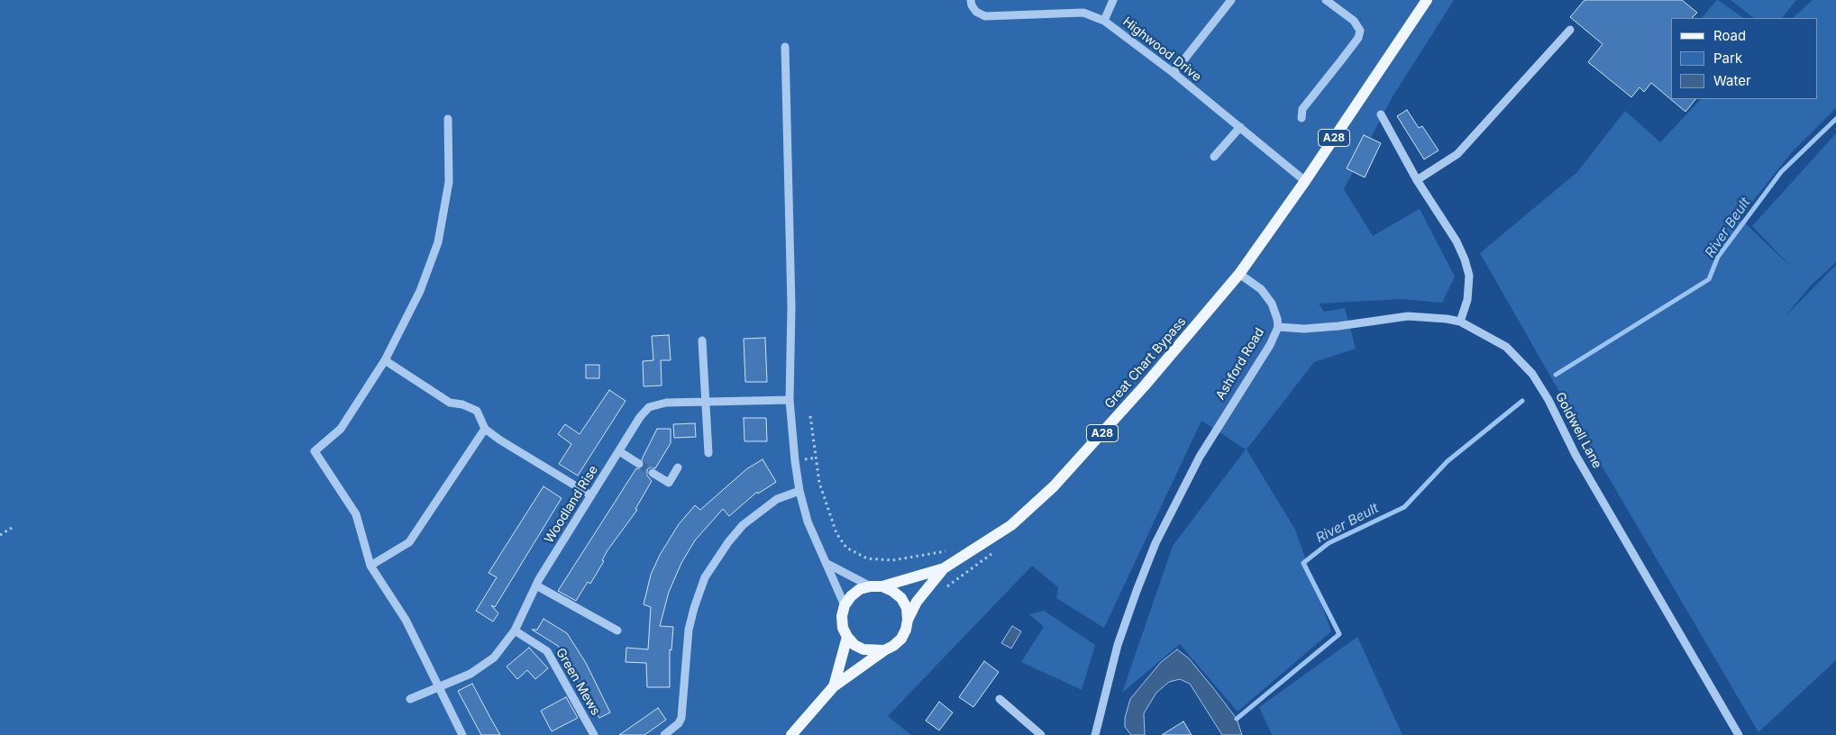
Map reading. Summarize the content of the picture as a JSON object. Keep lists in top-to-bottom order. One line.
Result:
{"streets":{"main road":["A28","Great Chart Bypass"],"street":["Highwood Drive","Ashford Road","Goldwell Lane","Woodland Rise","Green Mews"]},"crossings":[["Highwood Drive","A28"],["A28","Great Chart Bypass"],["A28","Ashford Road"],["Great Chart Bypass","Ashford Road"],["Ashford Road","Goldwell Lane"],["Woodland Rise","Green Mews"]],"water":["River Beult"],"legend":["Road","Park","Water"]}
